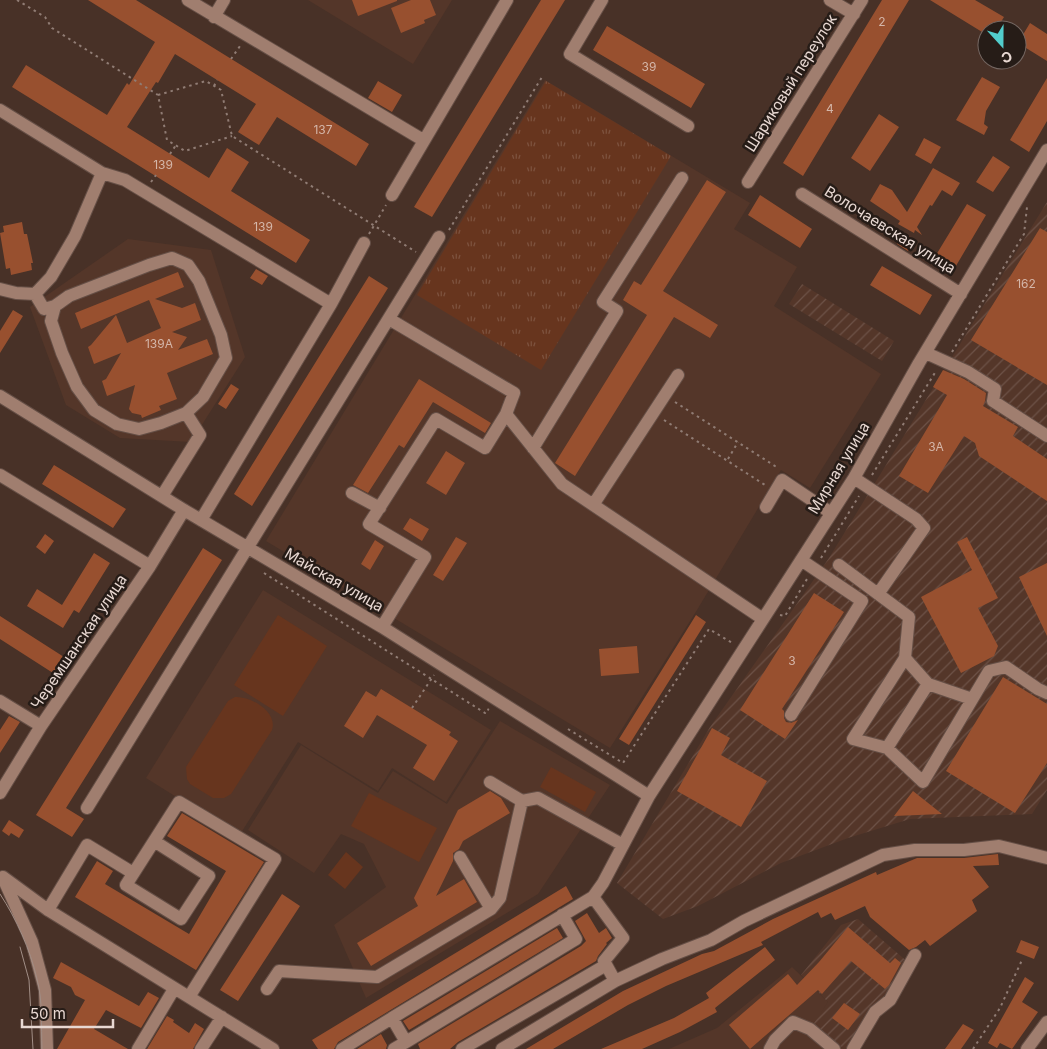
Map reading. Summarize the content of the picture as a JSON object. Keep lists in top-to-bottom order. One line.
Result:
{"streets":{"street":["Шариковый переулок","Волочаевская улица","Мирная улица","Майская улица","Черемшанская улица"]},"crossings":[["Волочаевская улица","Мирная улица"],["Мирная улица","Майская улица"],["Майская улица","Черемшанская улица"]],"house_numbers":["2","39","4","137","139","139","162","139А","3А","3"],"scale_bar":"50 m","north":"bottom"}
